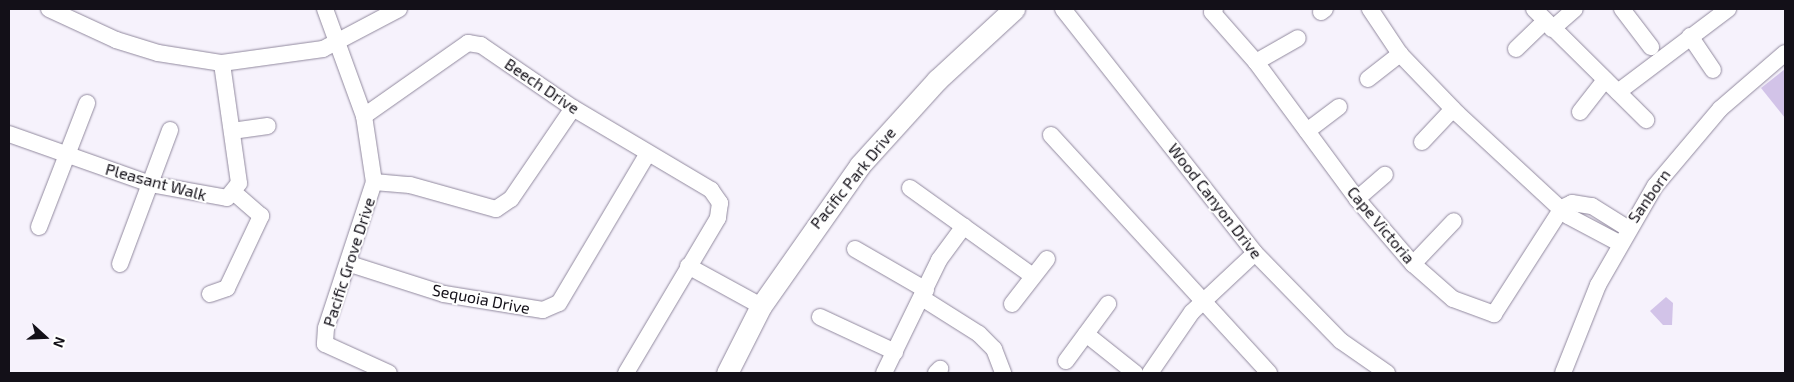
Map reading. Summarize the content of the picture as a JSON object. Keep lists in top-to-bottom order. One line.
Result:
{"streets":{"main road":["Pacific Park Drive"],"street":["Beech Drive","Pleasant Walk","Sanborn","Wood Canyon Drive","Cape Victoria","Pacific Grove Drive","Sequoia Drive"]},"crossings":[["Beech Drive","Pacific Grove Drive"],["Beech Drive","Sequoia Drive"],["Pacific Grove Drive","Sequoia Drive"]],"north":"right"}
